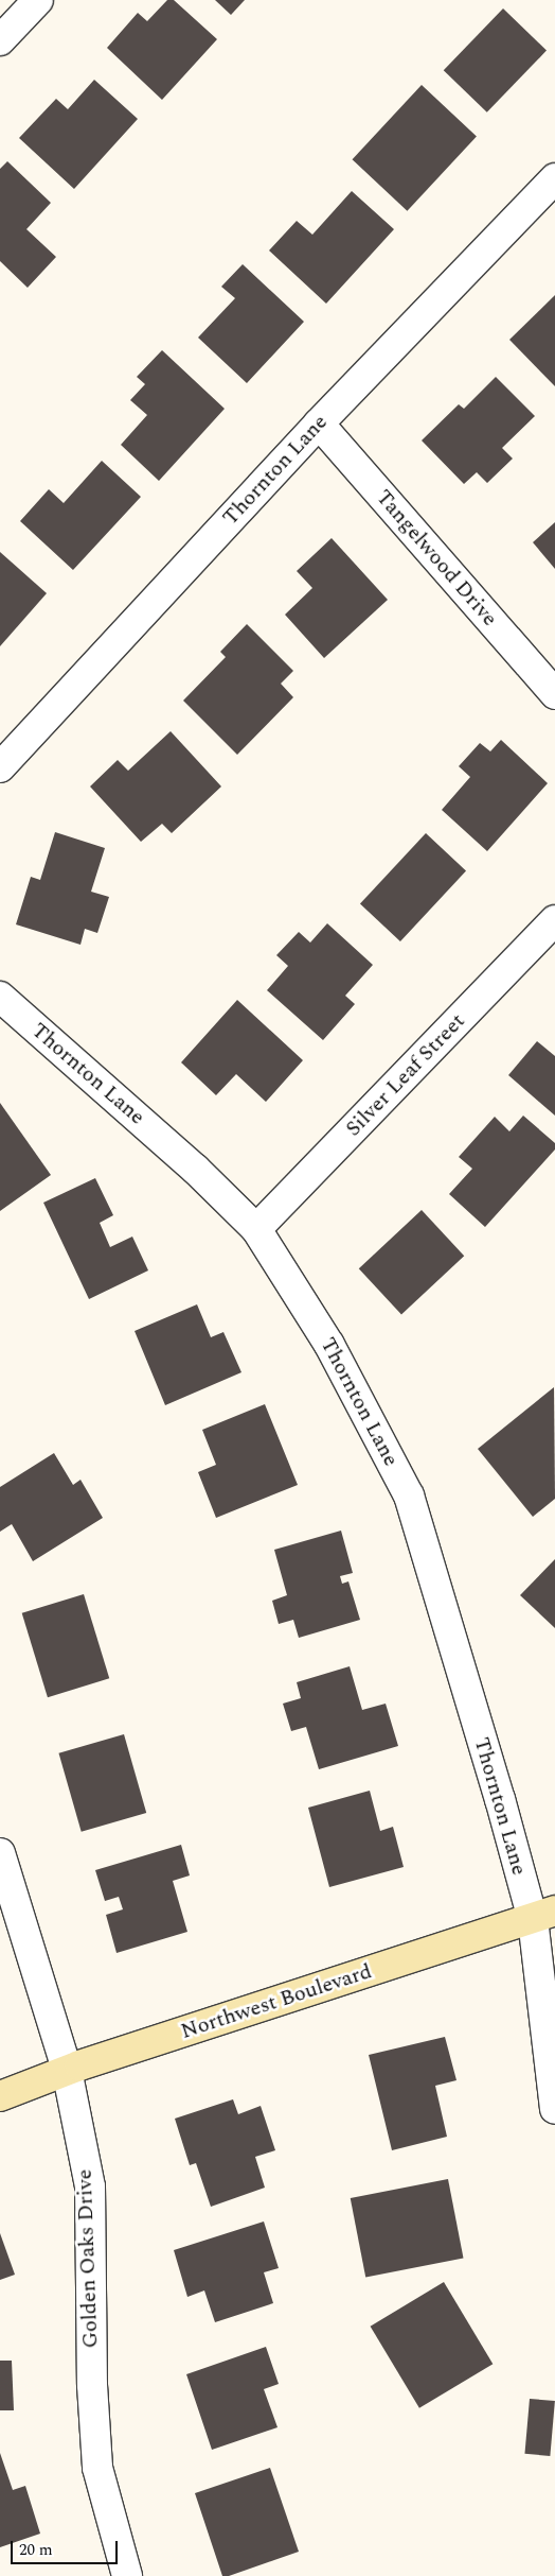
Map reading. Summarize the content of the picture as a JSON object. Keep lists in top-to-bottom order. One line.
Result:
{"streets":{"street":["Thornton Lane","Tangelwood Drive","Silver Leaf Street","Northwest Boulevard","Golden Oaks Drive"]},"crossings":[["Thornton Lane","Tangelwood Drive"],["Thornton Lane","Silver Leaf Street"],["Thornton Lane","Northwest Boulevard"],["Northwest Boulevard","Golden Oaks Drive"]],"scale_bar":"20 m"}
